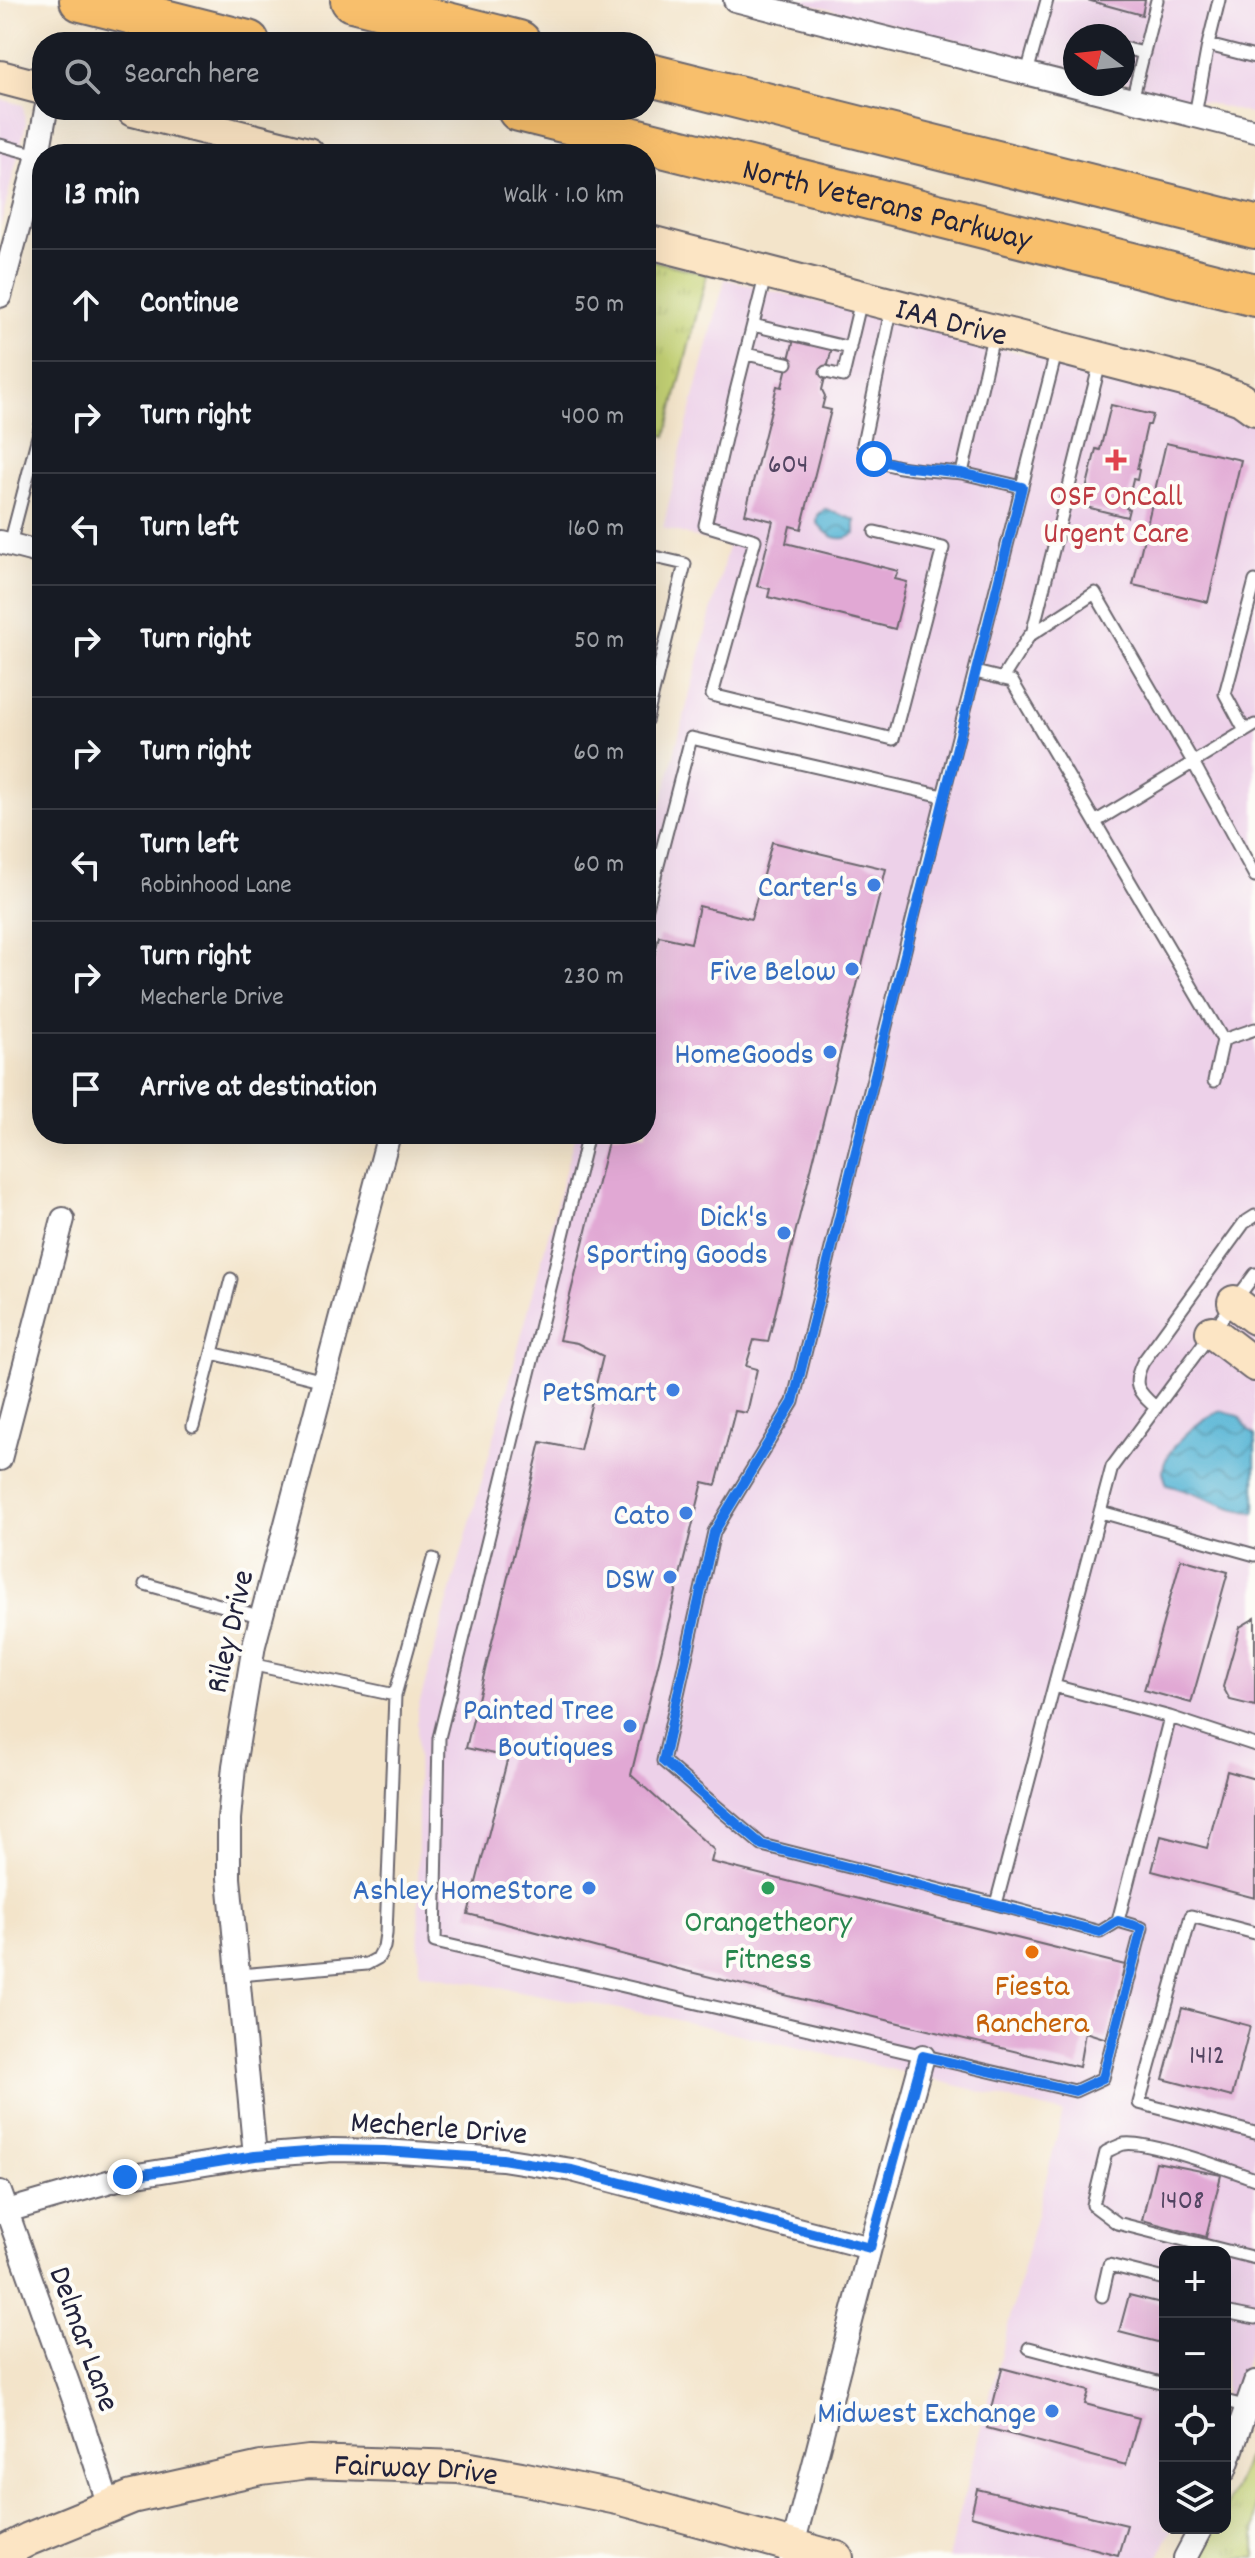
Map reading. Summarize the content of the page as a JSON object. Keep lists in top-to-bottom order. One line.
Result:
{"streets":{"highway":["North Veterans Parkway"],"street":["IAA Drive","Riley Drive","Mecherle Drive","Delmar Lane","Fairway Drive"]},"crossings":[["Riley Drive","Mecherle Drive"],["Mecherle Drive","Delmar Lane"],["Delmar Lane","Fairway Drive"]],"places":{"health":["OSF OnCall Urgent Care"],"other":["Carter's","Five Below","HomeGoods","Dick's Sporting Goods","PetSmart","Cato","DSW","Painted Tree Boutiques","Ashley HomeStore","Orangetheory Fitness","Fiesta Ranchera","Midwest Exchange"]},"house_numbers":["604","1412","1408"],"north":"left","page":{"search":"Search here","heading":["13 min","Walk · 1.0 km"],"list":[["Continue","50 m"],["Turn right","400 m"],["Turn left","160 m"],["Turn right","50 m"],["Turn right","60 m"],["Turn left","Robinhood Lane","60 m"],["Turn right","Mecherle Drive","230 m"],"Arrive at destination"],"map_buttons":["+","−"]}}
